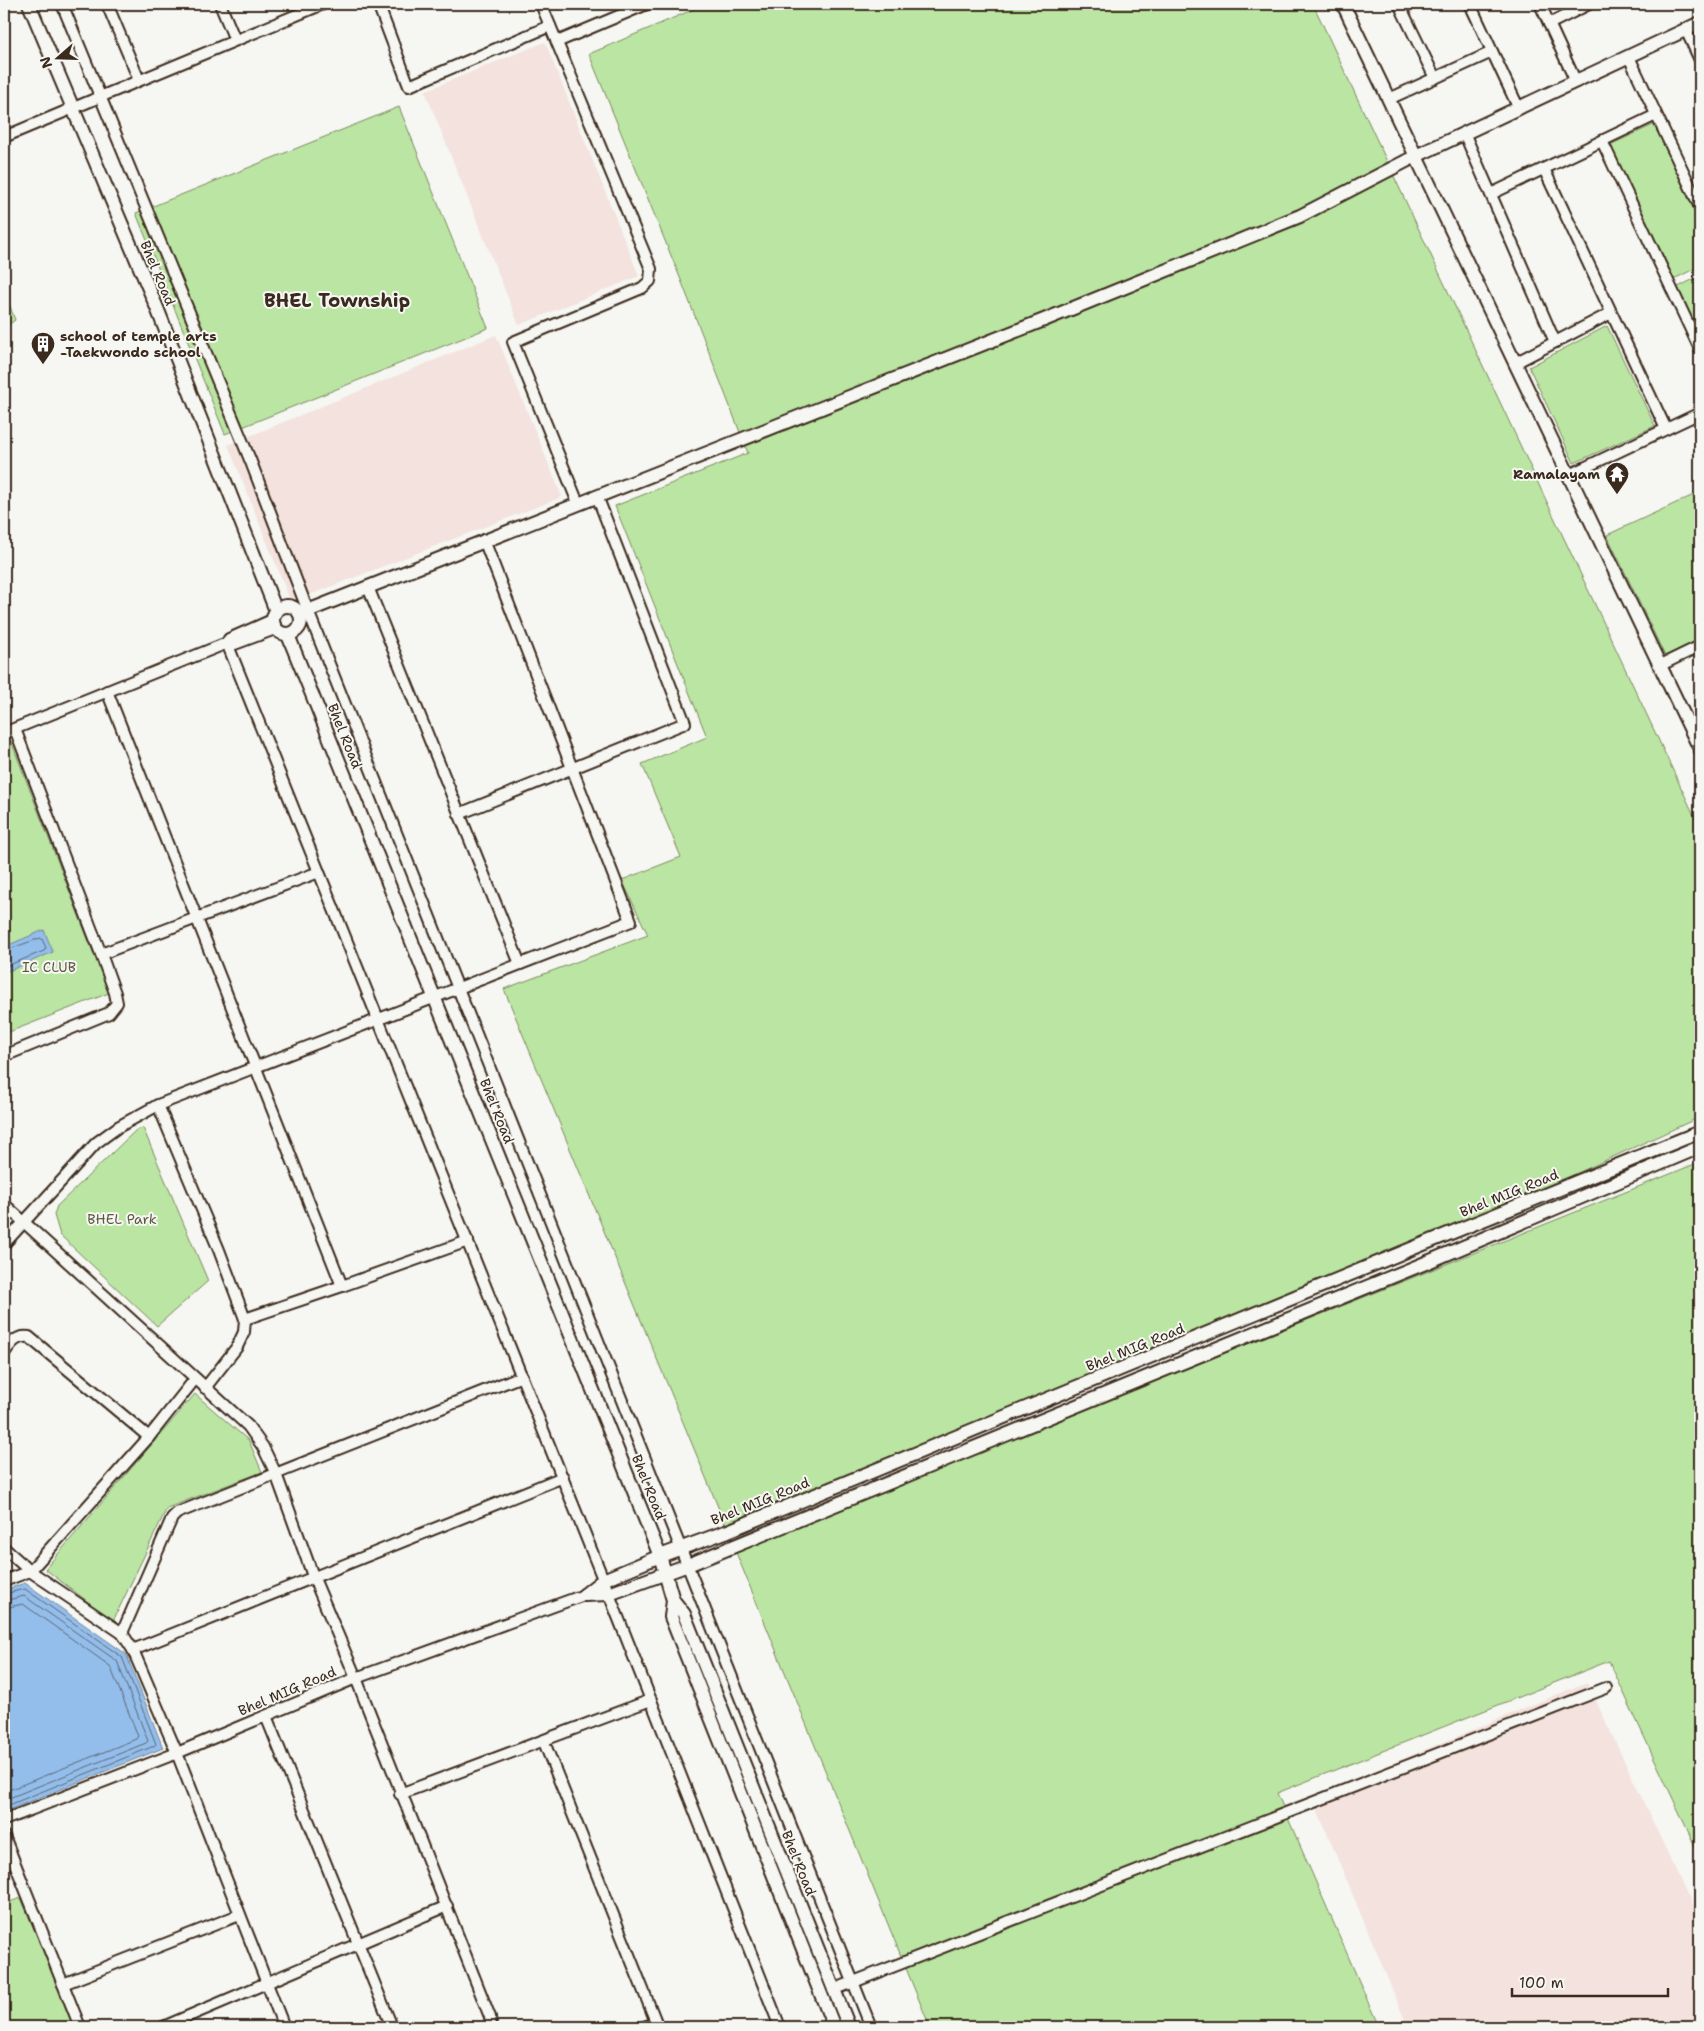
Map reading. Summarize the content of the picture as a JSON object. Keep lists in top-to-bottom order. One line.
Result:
{"streets":{"street":["Bhel Road","Bhel MIG Road"]},"crossings":[["Bhel Road","Bhel MIG Road"]],"districts":["BHEL Township"],"parks":["IC CLUB","BHEL Park"],"places":{"building":["school of temple arts -Taekwondo school"],"temple":["Ramalayam"]},"scale_bar":"100 m","north":"left"}
